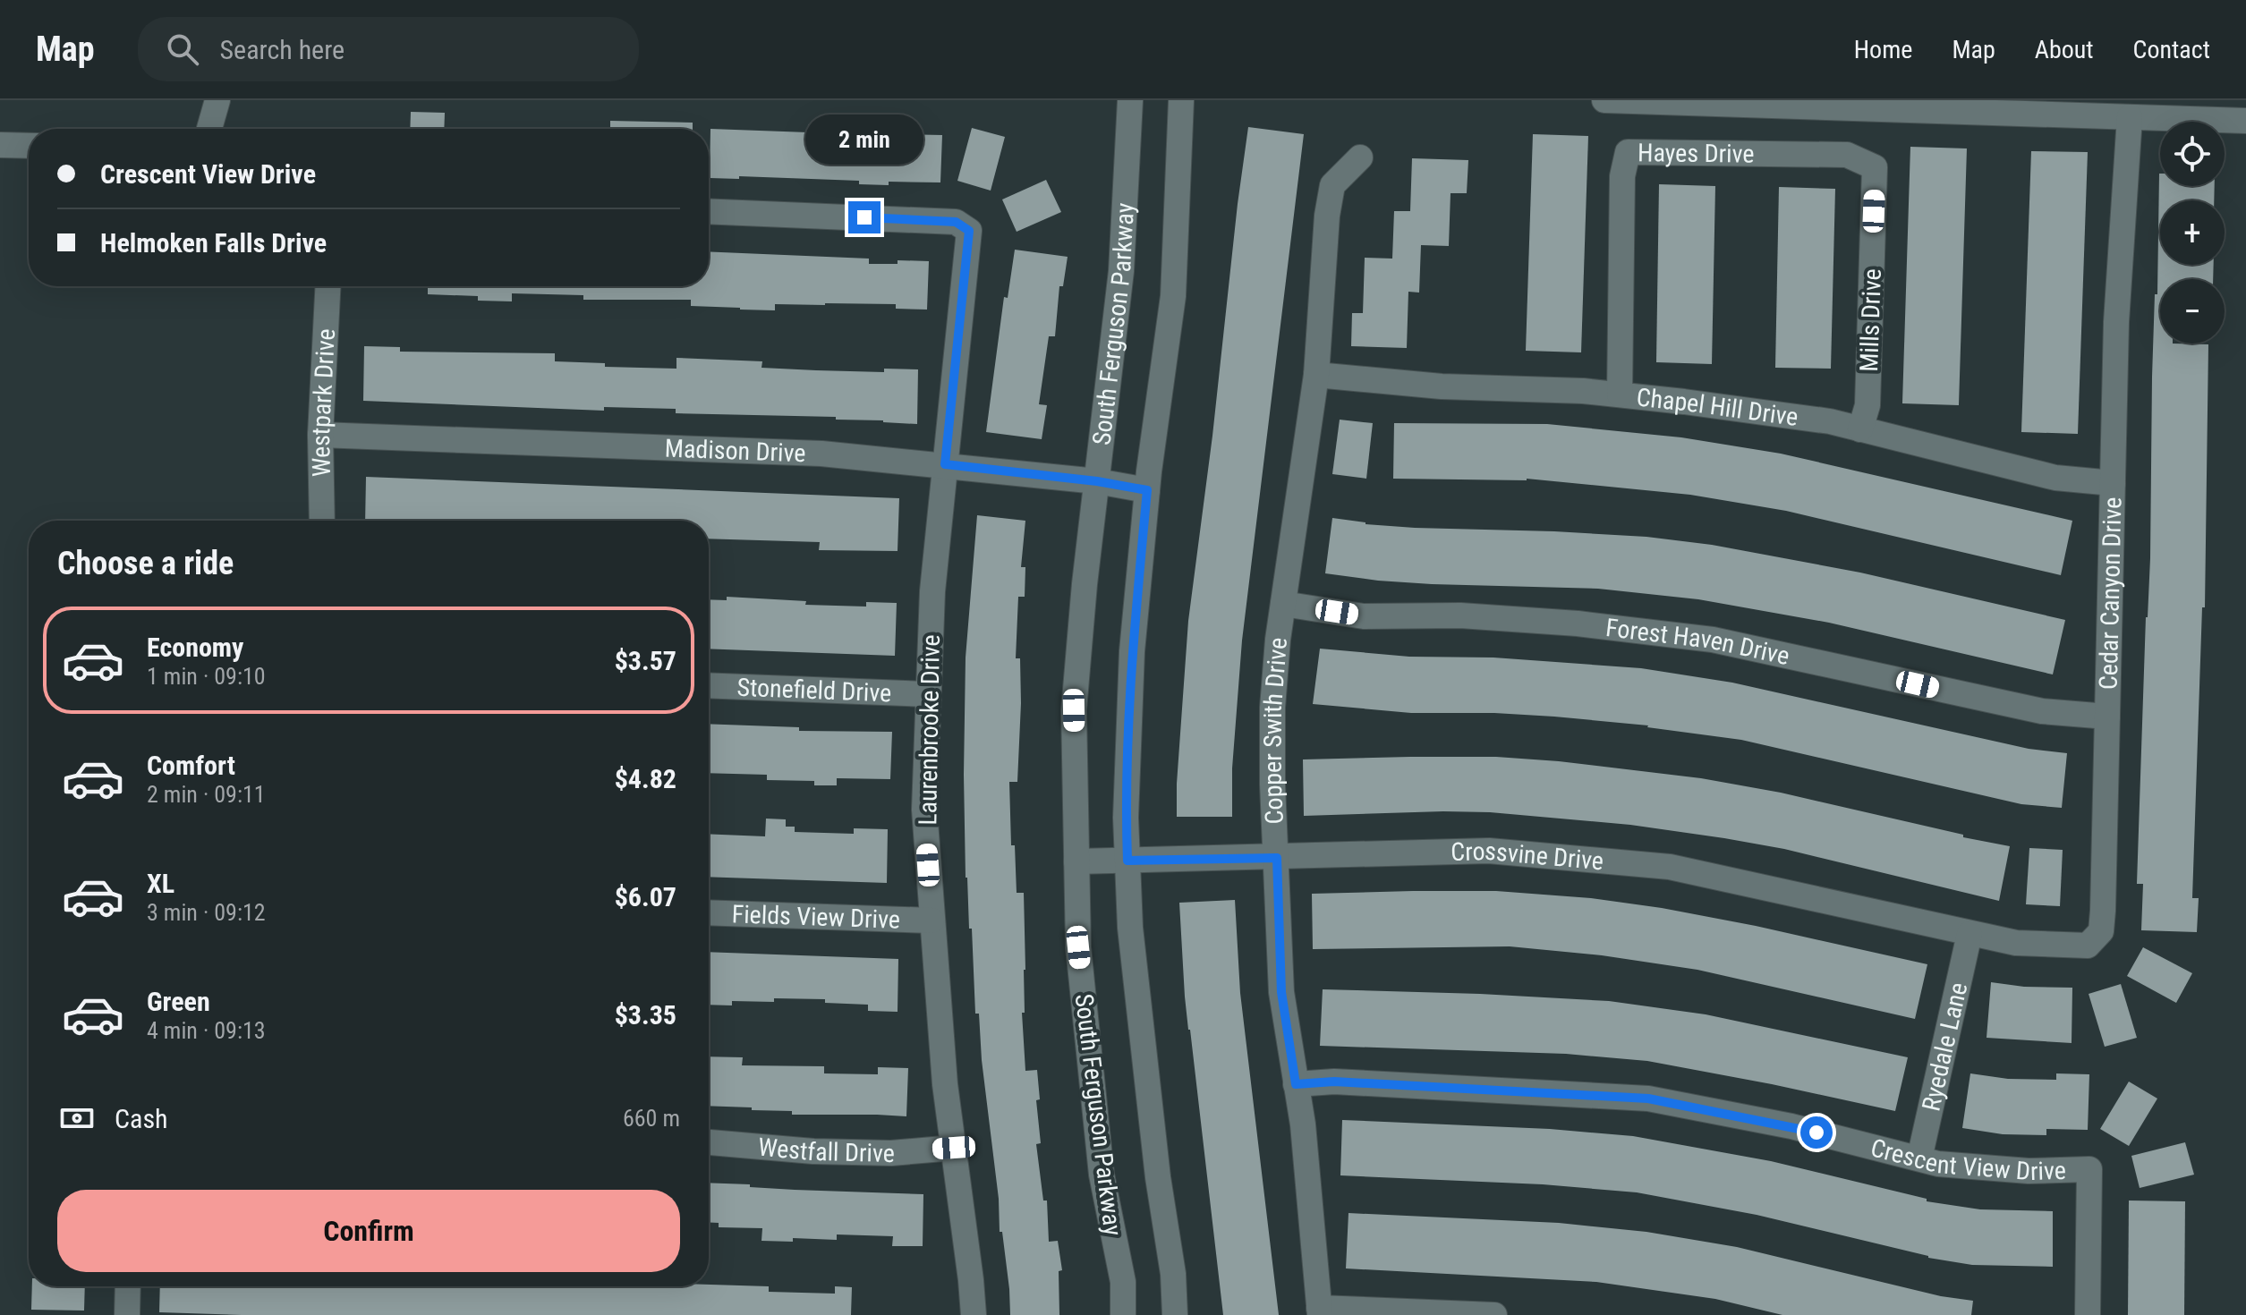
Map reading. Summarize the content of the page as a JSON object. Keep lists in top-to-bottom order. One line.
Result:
{"streets":{"street":["Hayes Drive","Mills Drive","South Ferguson Parkway","Westpark Drive","Chapel Hill Drive","Madison Drive","Cedar Canyon Drive","Forest Haven Drive","Stonefield Drive","Laurenbrooke Drive","Copper Swith Drive","Crossvine Drive","Fields View Drive","Ryedale Lane","Westfall Drive","Crescent View Drive"]},"crossings":[["Hayes Drive","Mills Drive"],["Hayes Drive","Chapel Hill Drive"],["Mills Drive","Chapel Hill Drive"],["South Ferguson Parkway","Madison Drive"],["South Ferguson Parkway","Crossvine Drive"],["Westpark Drive","Madison Drive"],["Chapel Hill Drive","Cedar Canyon Drive"],["Chapel Hill Drive","Copper Swith Drive"],["Madison Drive","Laurenbrooke Drive"],["Cedar Canyon Drive","Forest Haven Drive"],["Cedar Canyon Drive","Crossvine Drive"],["Cedar Canyon Drive","Ryedale Lane"],["Forest Haven Drive","Copper Swith Drive"],["Stonefield Drive","Laurenbrooke Drive"],["Laurenbrooke Drive","Fields View Drive"],["Laurenbrooke Drive","Westfall Drive"],["Copper Swith Drive","Crossvine Drive"],["Copper Swith Drive","Crescent View Drive"],["Crossvine Drive","Ryedale Lane"],["Ryedale Lane","Crescent View Drive"]],"page":{"header":"Map","search":"Search here","nav":["Home","Map","About","Contact"],"bubble":"2 min","map_buttons":["+","−"],"banner":["Crescent View Drive","Helmoken Falls Drive"],"heading":"Choose a ride","list":[{"name":"Economy","note":"1 min · 09:10","value":"$3.57"},{"name":"Comfort","note":"2 min · 09:11","value":"$4.82"},{"name":"XL","note":"3 min · 09:12","value":"$6.07"},{"name":"Green","note":"4 min · 09:13","value":"$3.35"}],"pay":["Cash","660 m"],"buttons":"Confirm"}}
